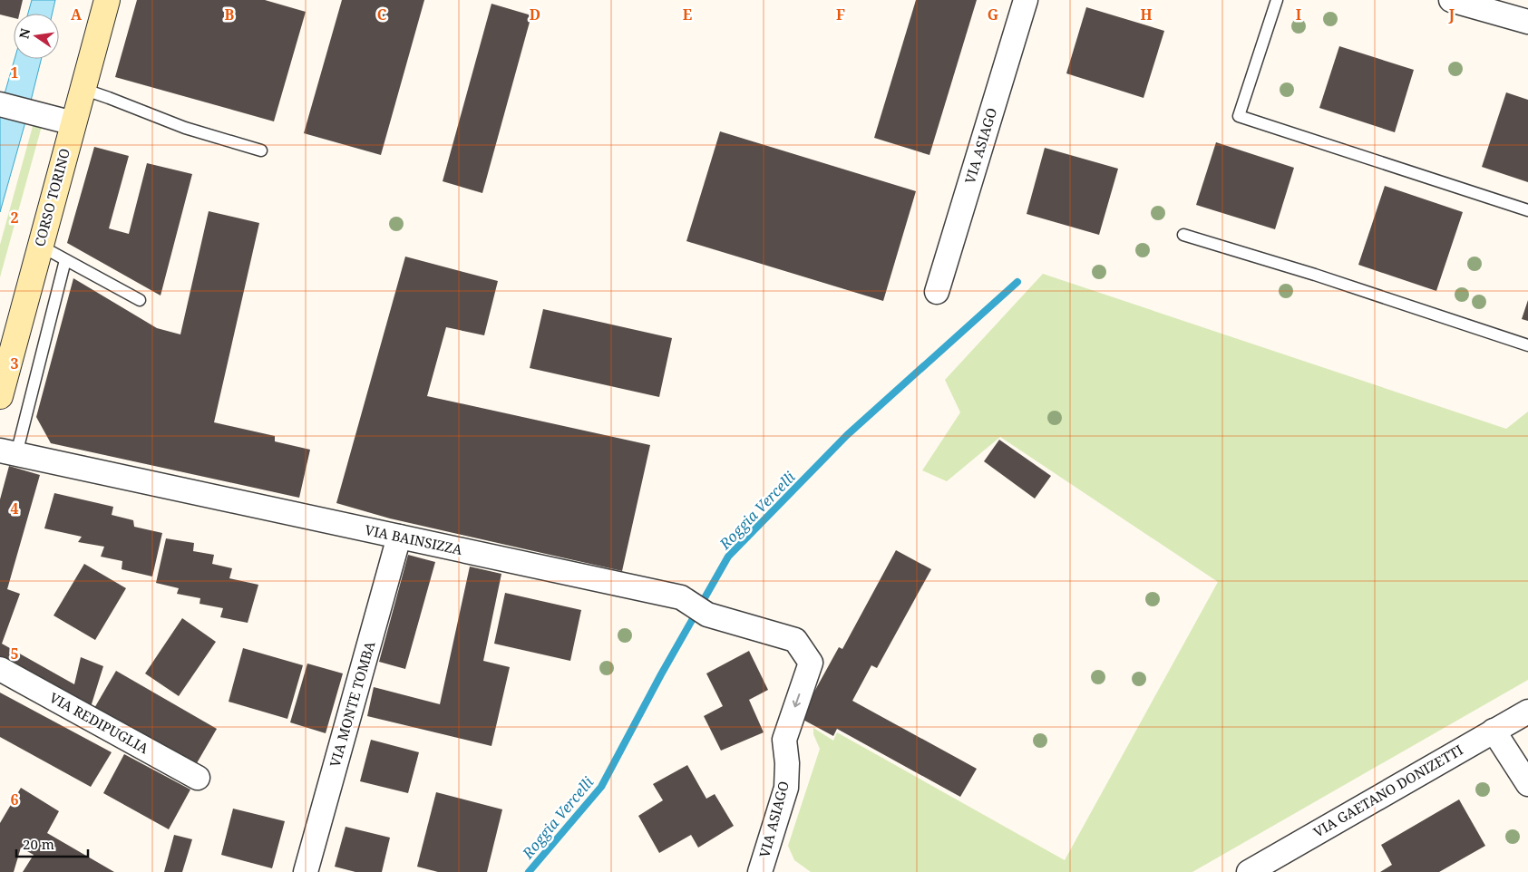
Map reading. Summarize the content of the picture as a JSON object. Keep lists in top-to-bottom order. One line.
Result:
{"streets":{"main road":["CORSO TORINO"],"street":["VIA ASIAGO","VIA BAINSIZZA","VIA MONTE TOMBA","VIA REDIPUGLIA","VIA GAETANO DONIZETTI"]},"crossings":[["VIA ASIAGO","VIA BAINSIZZA"],["VIA BAINSIZZA","VIA MONTE TOMBA"]],"one_way":["VIA ASIAGO"],"water":["Roggia Vercelli"],"scale_bar":"20 m","north":"left","grid":{"columns":["A","B","C","D","E","F","G","H","I","J"],"rows":["1","2","3","4","5","6"]}}
